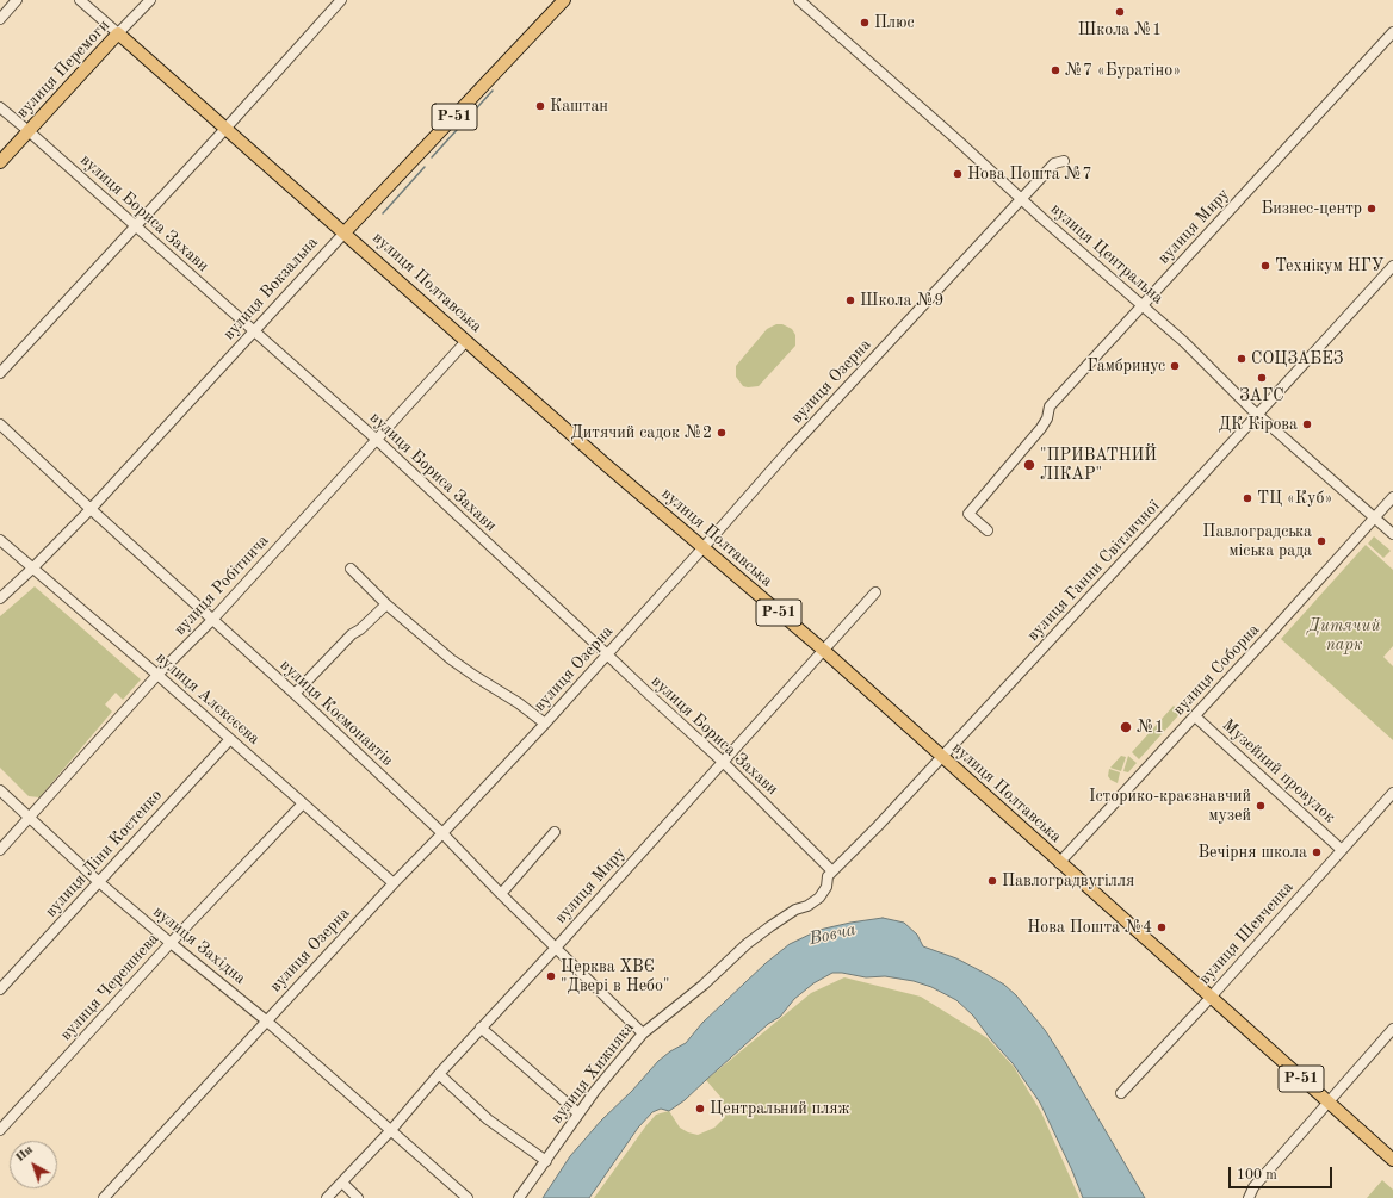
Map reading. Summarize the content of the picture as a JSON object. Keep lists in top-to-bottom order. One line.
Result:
{"streets":{"main road":["вулиця Перемоги","Р-51","вулиця Полтавська","вулиця Вокзальна"],"street":["вулиця Бориса Захави","вулиця Миру","вулиця Центральна","вулиця Озерна","вулиця Ганни Світличної","вулиця Робітнича","вулиця Соборна","вулиця Алєксєєва","вулиця Космонавтів","Музейний провулок","вулиця Ліни Костенко","вулиця Шевченка","вулиця Західна","вулиця Черешнева","вулиця Хижняка"]},"crossings":[["вулиця Перемоги","вулиця Бориса Захави"],["вулиця Перемоги","вулиця Полтавська"],["вулиця Бориса Захави","вулиця Миру"],["вулиця Бориса Захави","вулиця Вокзальна"],["вулиця Бориса Захави","вулиця Озерна"],["вулиця Бориса Захави","вулиця Ганни Світличної"],["вулиця Бориса Захави","вулиця Робітнича"],["вулиця Бориса Захави","вулиця Хижняка"],["вулиця Миру","вулиця Центральна"],["вулиця Миру","вулиця Полтавська"],["вулиця Миру","вулиця Космонавтів"],["вулиця Миру","вулиця Західна"],["вулиця Центральна","вулиця Озерна"],["вулиця Центральна","вулиця Ганни Світличної"],["вулиця Центральна","вулиця Соборна"],["вулиця Полтавська","вулиця Вокзальна"],["вулиця Полтавська","вулиця Озерна"],["вулиця Полтавська","вулиця Ганни Світличної"],["вулиця Полтавська","вулиця Робітнича"],["вулиця Полтавська","вулиця Соборна"],["вулиця Полтавська","вулиця Шевченка"],["вулиця Вокзальна","вулиця Алєксєєва"],["вулиця Вокзальна","вулиця Космонавтів"],["вулиця Озерна","вулиця Алєксєєва"],["вулиця Озерна","вулиця Космонавтів"],["вулиця Озерна","вулиця Західна"],["вулиця Ганни Світличної","вулиця Хижняка"],["вулиця Робітнича","вулиця Алєксєєва"],["вулиця Робітнича","вулиця Космонавтів"],["вулиця Робітнича","вулиця Західна"],["вулиця Соборна","Музейний провулок"],["вулиця Алєксєєва","вулиця Ліни Костенко"],["вулиця Алєксєєва","вулиця Черешнева"],["вулиця Космонавтів","вулиця Хижняка"],["Музейний провулок","вулиця Шевченка"],["вулиця Ліни Костенко","вулиця Західна"],["вулиця Західна","вулиця Черешнева"]],"water":["Вовча"],"parks":["Дитячий парк"],"places":["Школа №1","Плюс","№7 «Буратіно»","Каштан","Нова Пошта №7","Бизнес-центр","Технікум НГУ","Школа №9","СОЦЗАБЕЗ","Гамбринус","ЗАГС","ДК Кірова","Дитячий садок №2","\"ПРИВАТНИЙ ЛІКАР\"","ТЦ «Куб»","Павлоградська міська рада","№1","Історико-краєзнавчий музей","Вечірня школа","Павлоградвугілля","Нова Пошта №4","Церква ХВЄ \"Двері в Небо\"","Центральний пляж"],"scale_bar":"100 m","north":"top left"}
